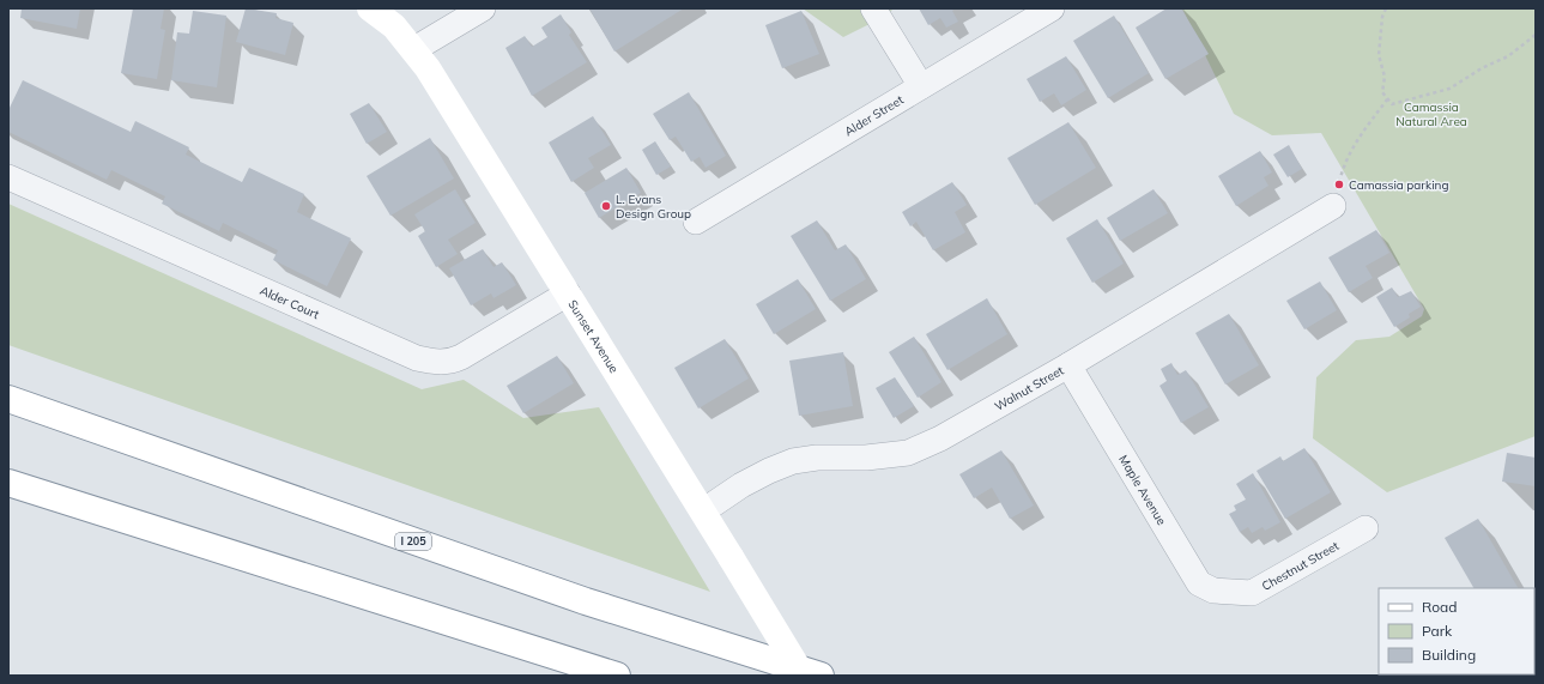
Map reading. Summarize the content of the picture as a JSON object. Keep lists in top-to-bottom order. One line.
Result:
{"streets":{"main road":["Sunset Avenue","I 205"],"street":["Alder Street","Alder Court","Walnut Street","Maple Avenue","Chestnut Street"]},"crossings":[["Alder Court","Sunset Avenue"],["Sunset Avenue","Walnut Street"],["Walnut Street","Maple Avenue"],["Maple Avenue","Chestnut Street"]],"parks":["Camassia Natural Area"],"places":["Camassia parking","L. Evans Design Group"],"legend":["Road","Park","Building"]}
